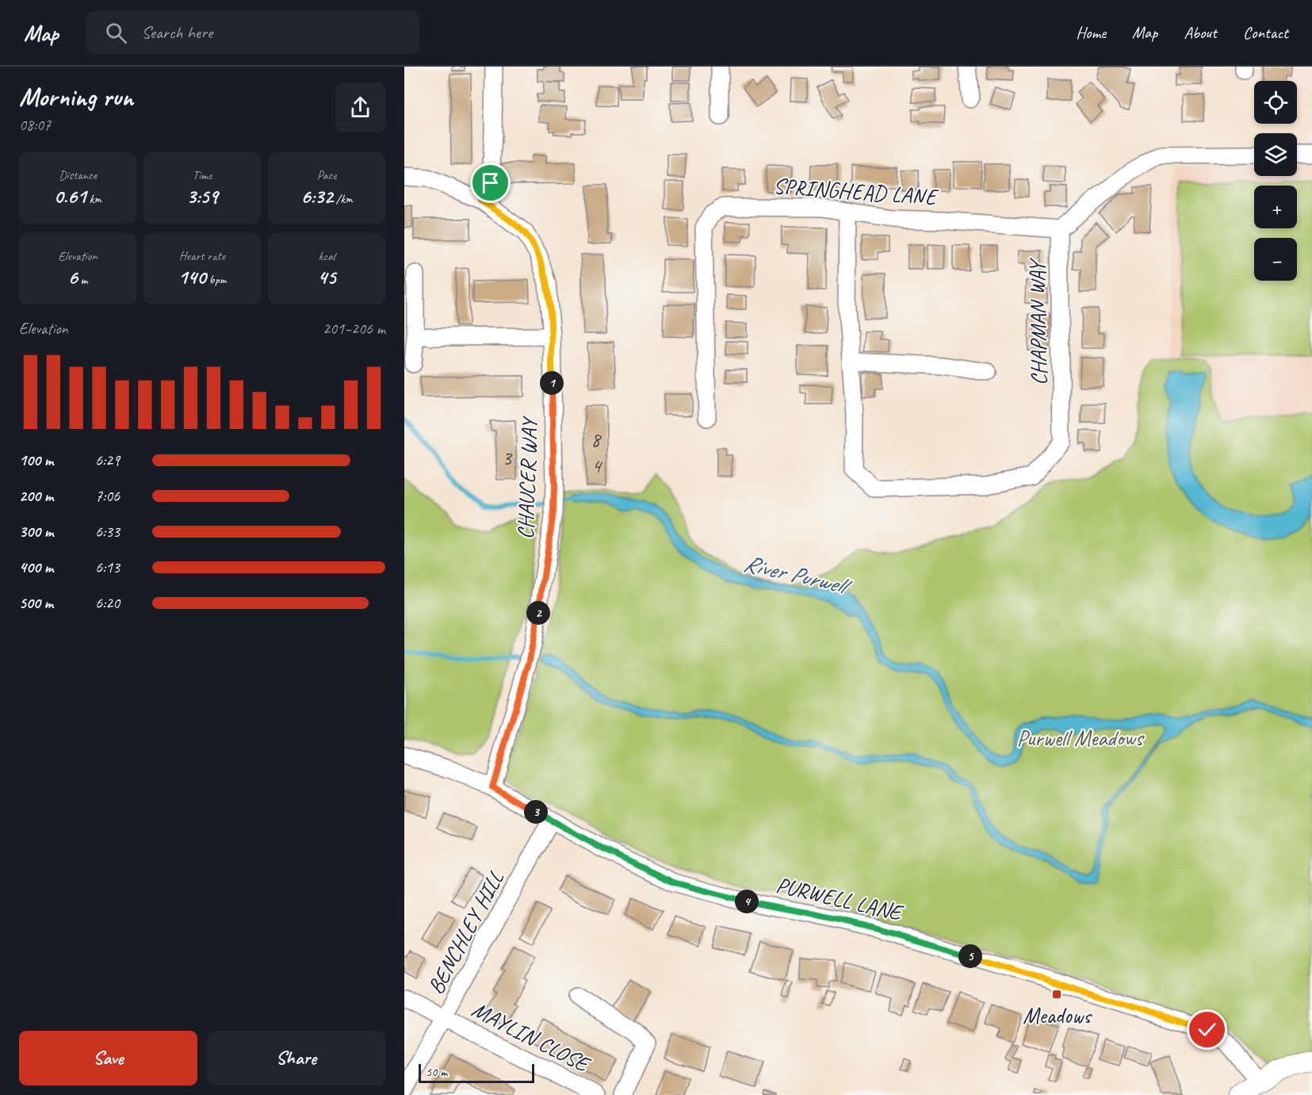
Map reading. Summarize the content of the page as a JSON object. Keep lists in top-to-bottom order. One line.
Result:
{"streets":{"street":["SPRINGHEAD LANE","CHAPMAN WAY","CHAUCER WAY","PURWELL LANE","BENCHLEY HILL","MAYLIN CLOSE"]},"crossings":[["SPRINGHEAD LANE","CHAPMAN WAY"],["CHAUCER WAY","PURWELL LANE"],["PURWELL LANE","BENCHLEY HILL"],["BENCHLEY HILL","MAYLIN CLOSE"]],"water":["River Purwell"],"parks":["Purwell Meadows"],"places":{"transit":["Meadows"]},"house_numbers":["8","3","4"],"scale_bar":"50 m","page":{"header":"Map","search":"Search here","nav":["Home","Map","About","Contact"],"heading":["Morning run","08:07"],"map_buttons":["+","−"],"stats":[["Distance","0.61 km"],["Time","3:59"],["Pace","6:32 /km"],["Elevation","6 m"],["Heart rate","140 bpm"],["kcal","45"]],"chart":["Elevation","201–206 m"],"pins":["1","2","3","4","5"],"list":[{"name":"100 m","note":"6:29"},{"name":"200 m","note":"7:06"},{"name":"300 m","note":"6:33"},{"name":"400 m","note":"6:13"},{"name":"500 m","note":"6:20"}],"buttons":["Save","Share"],"scale":"50 m"}}
